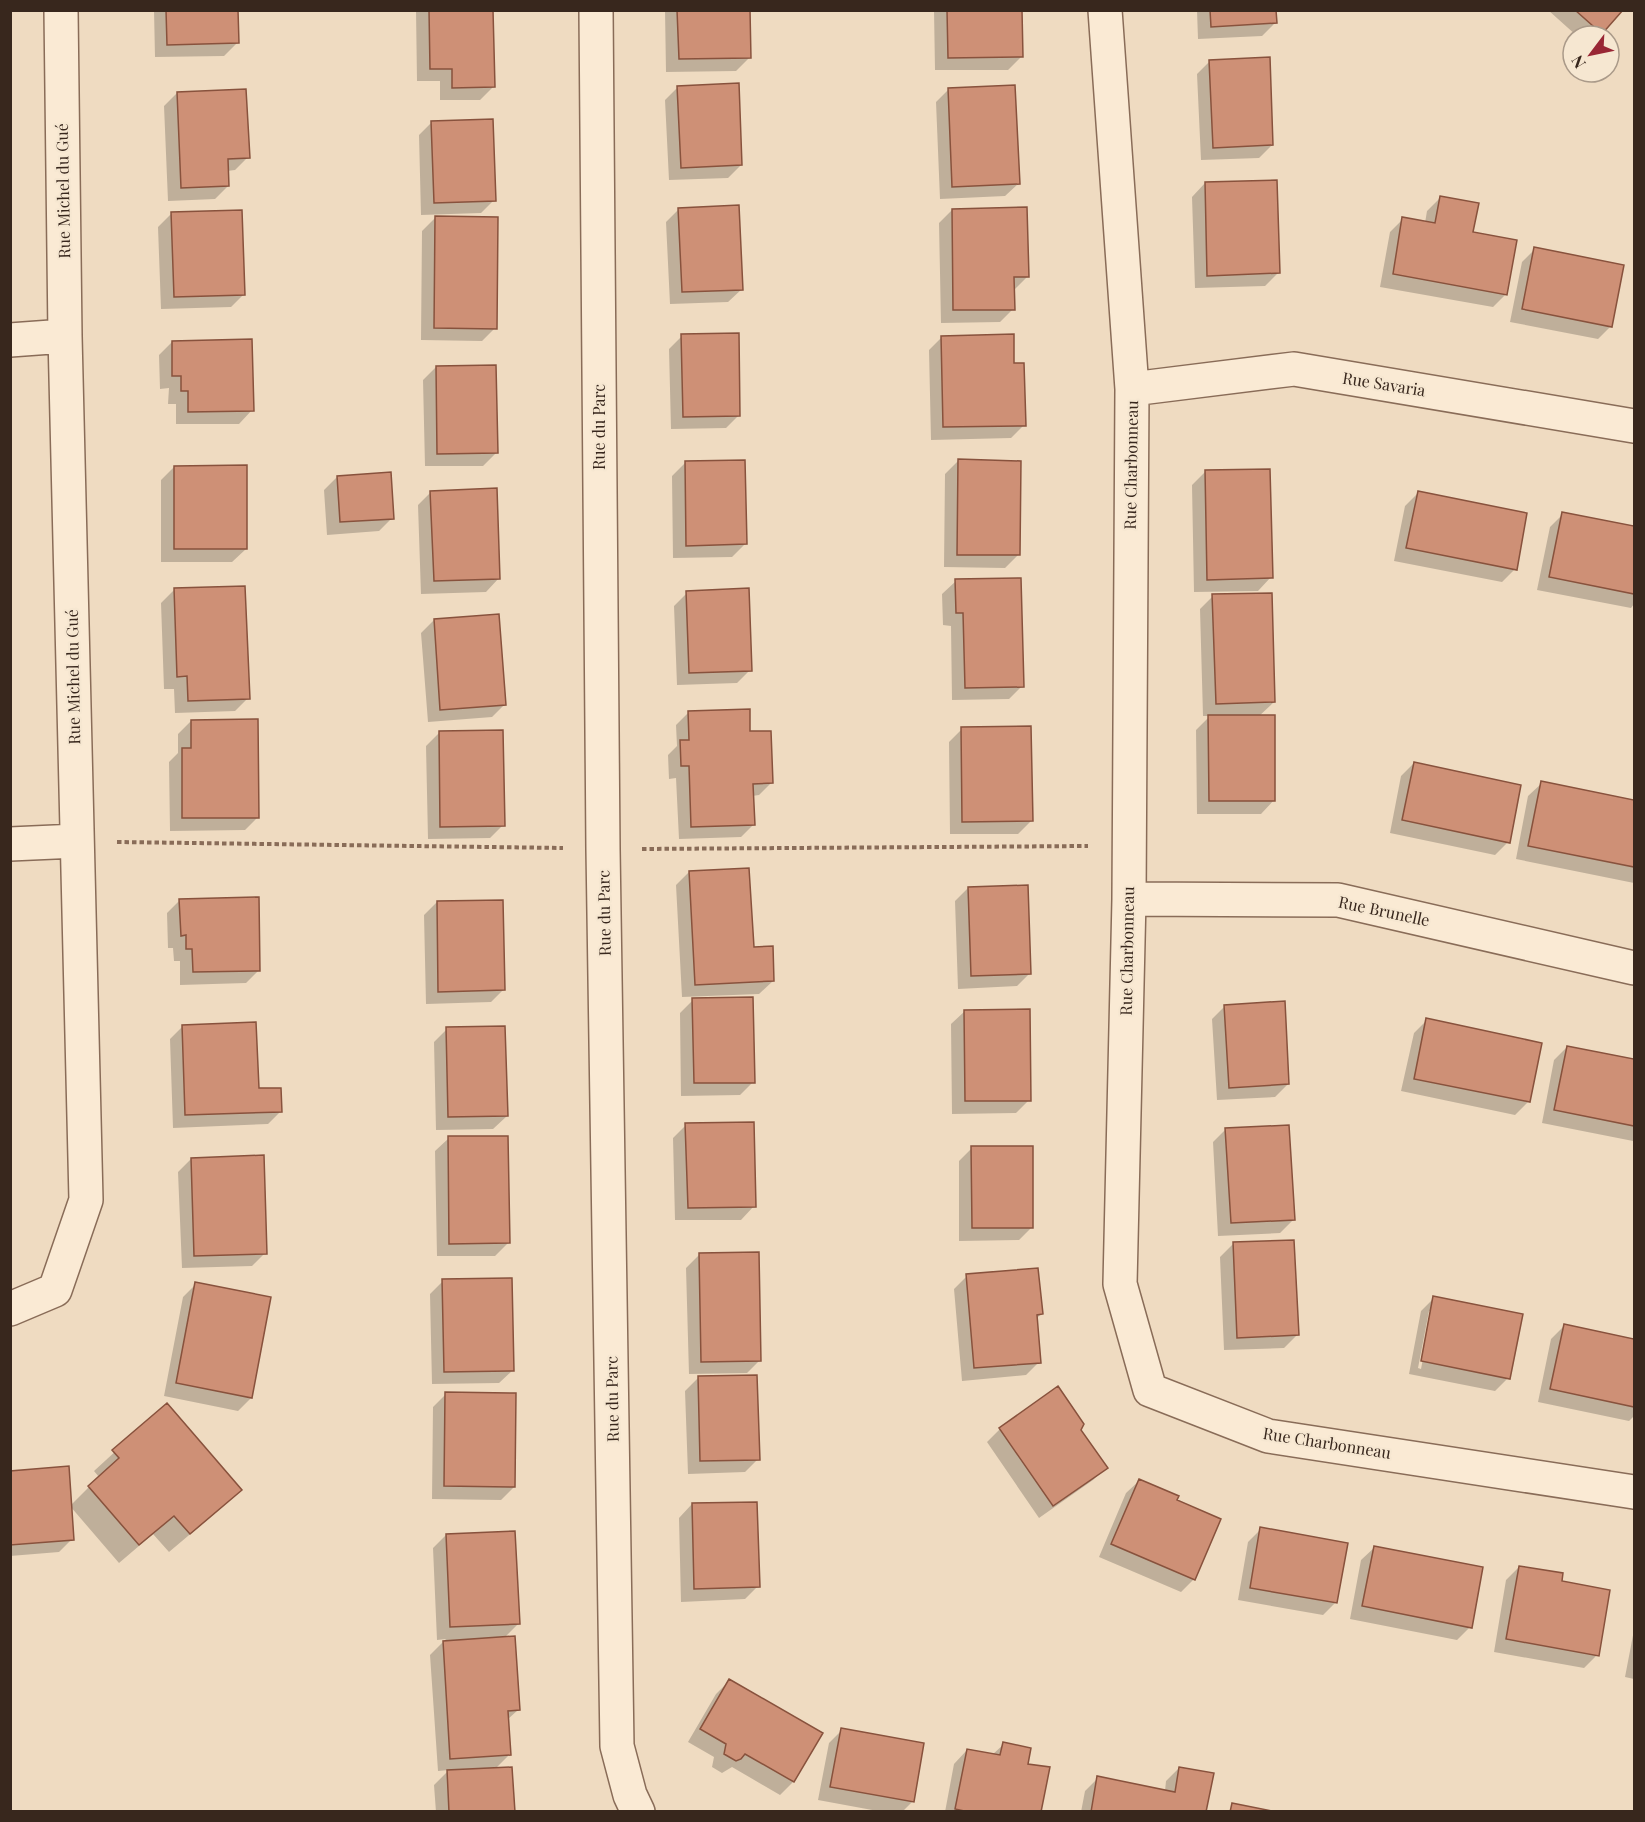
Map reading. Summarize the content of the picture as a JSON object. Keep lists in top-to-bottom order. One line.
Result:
{"streets":{"street":["Rue Michel du Gué","Rue Savaria","Rue du Parc","Rue Charbonneau","Rue Brunelle"]},"crossings":[["Rue Savaria","Rue Charbonneau"],["Rue Charbonneau","Rue Brunelle"]],"north":"bottom left"}
